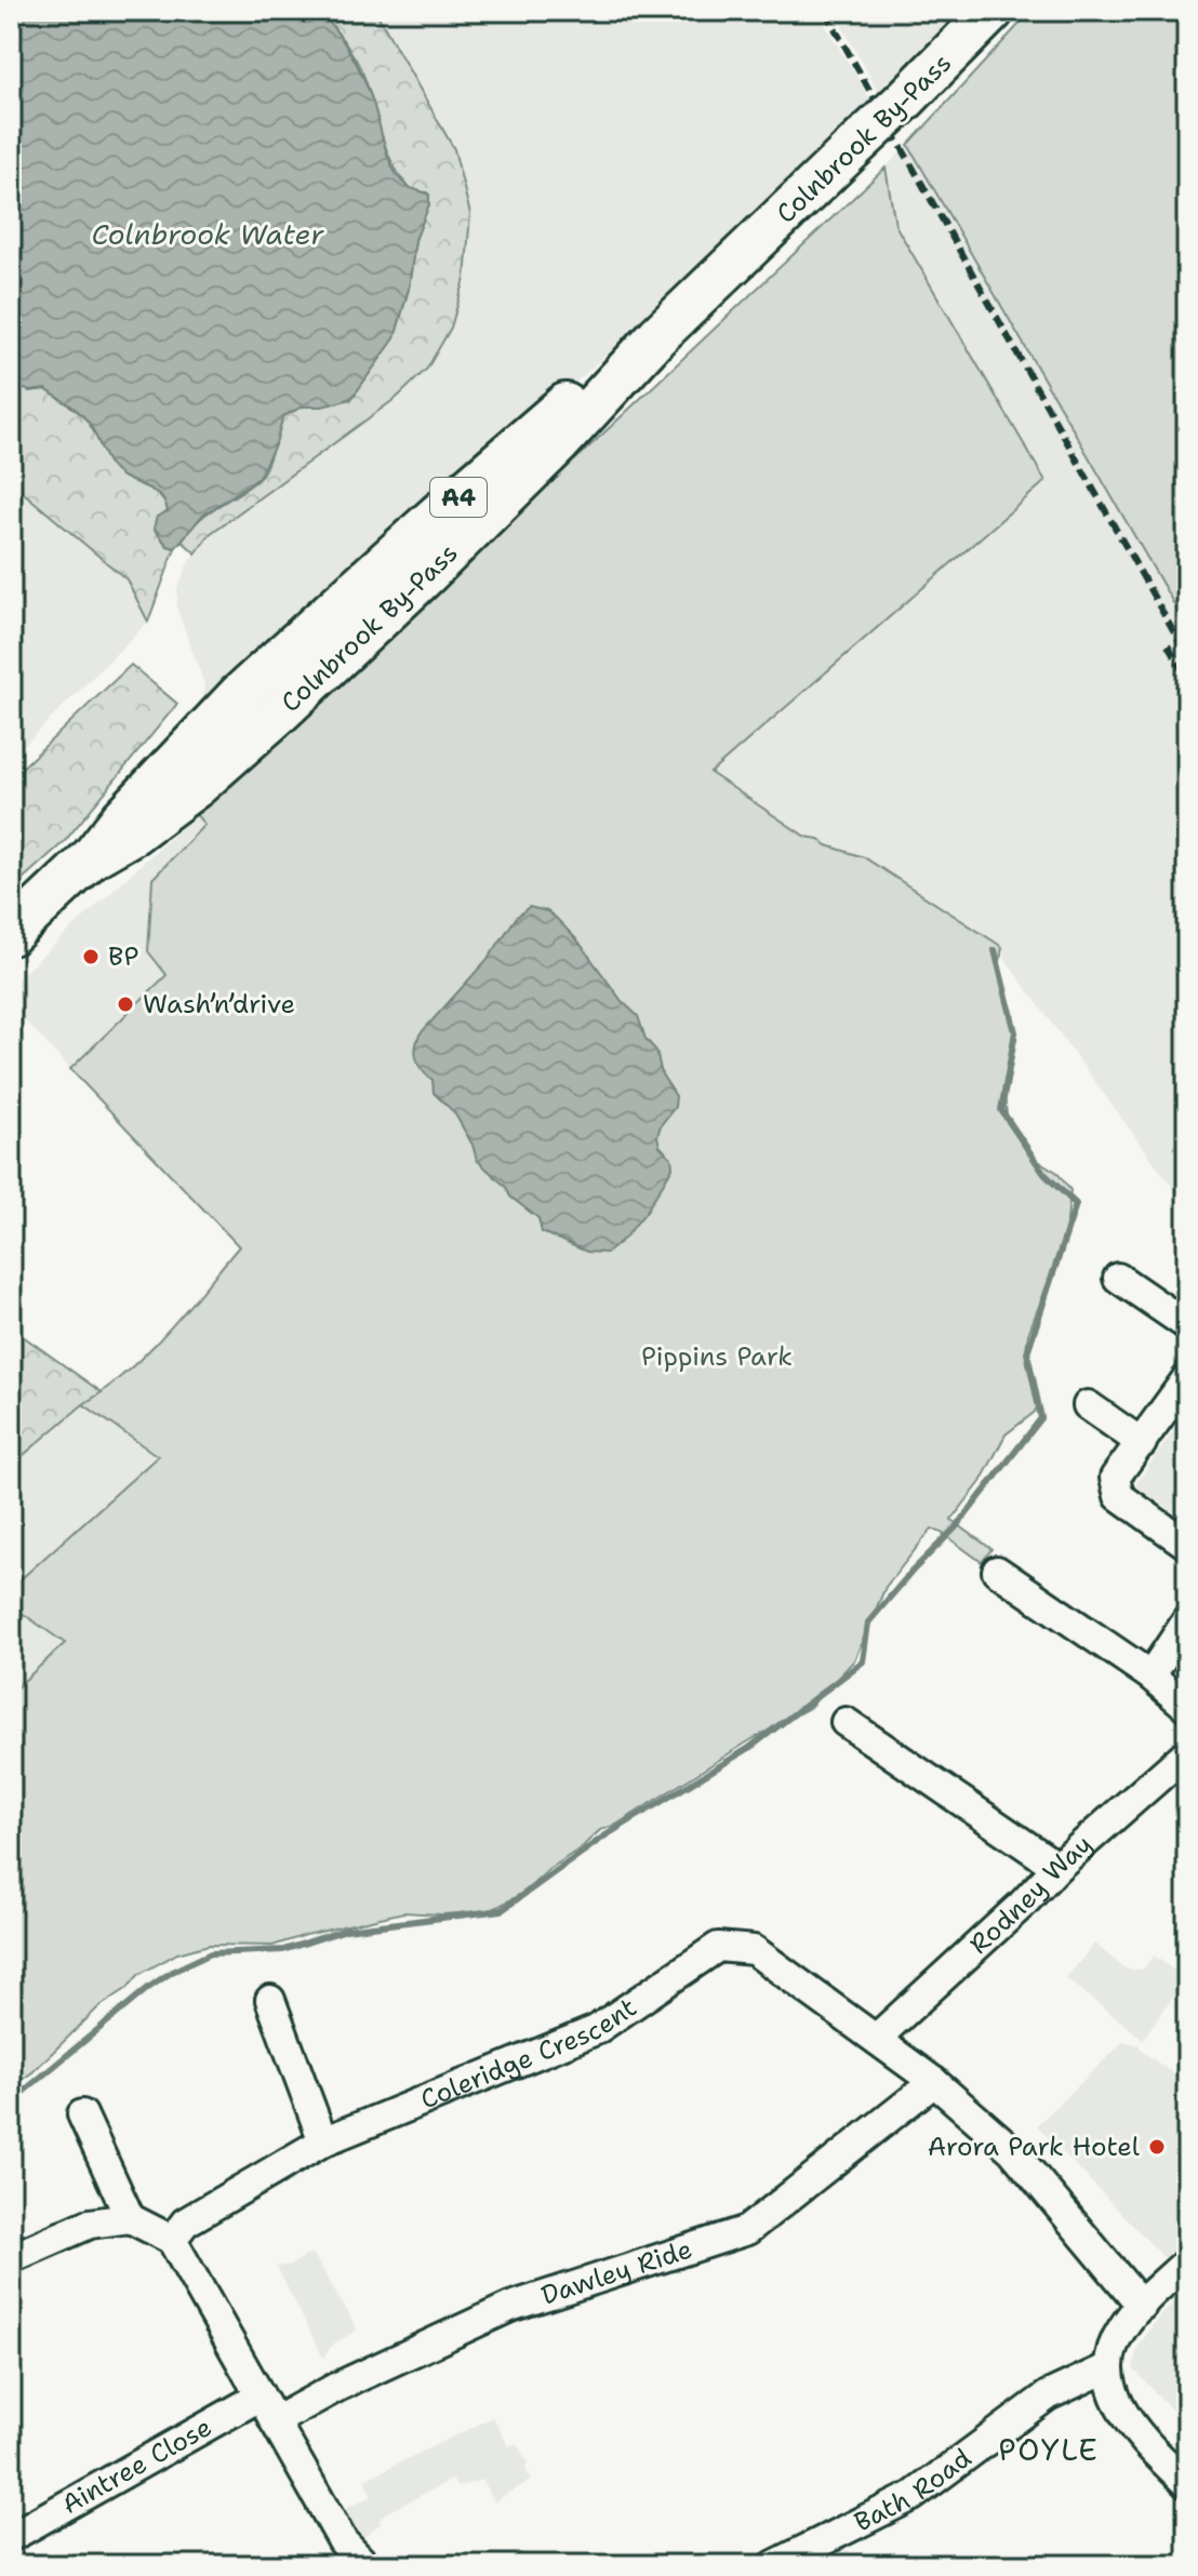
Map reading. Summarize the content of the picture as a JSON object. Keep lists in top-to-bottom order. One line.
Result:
{"streets":{"highway":["Colnbrook By-Pass","A4"],"street":["Rodney Way","Coleridge Crescent","Dawley Ride","Aintree Close","Bath Road"]},"crossings":[["Rodney Way","Coleridge Crescent"],["Coleridge Crescent","Dawley Ride"]],"districts":["POYLE"],"water":["Colnbrook Water"],"parks":["Pippins Park"],"places":["BP","Wash’n’drive","Arora Park Hotel"]}
